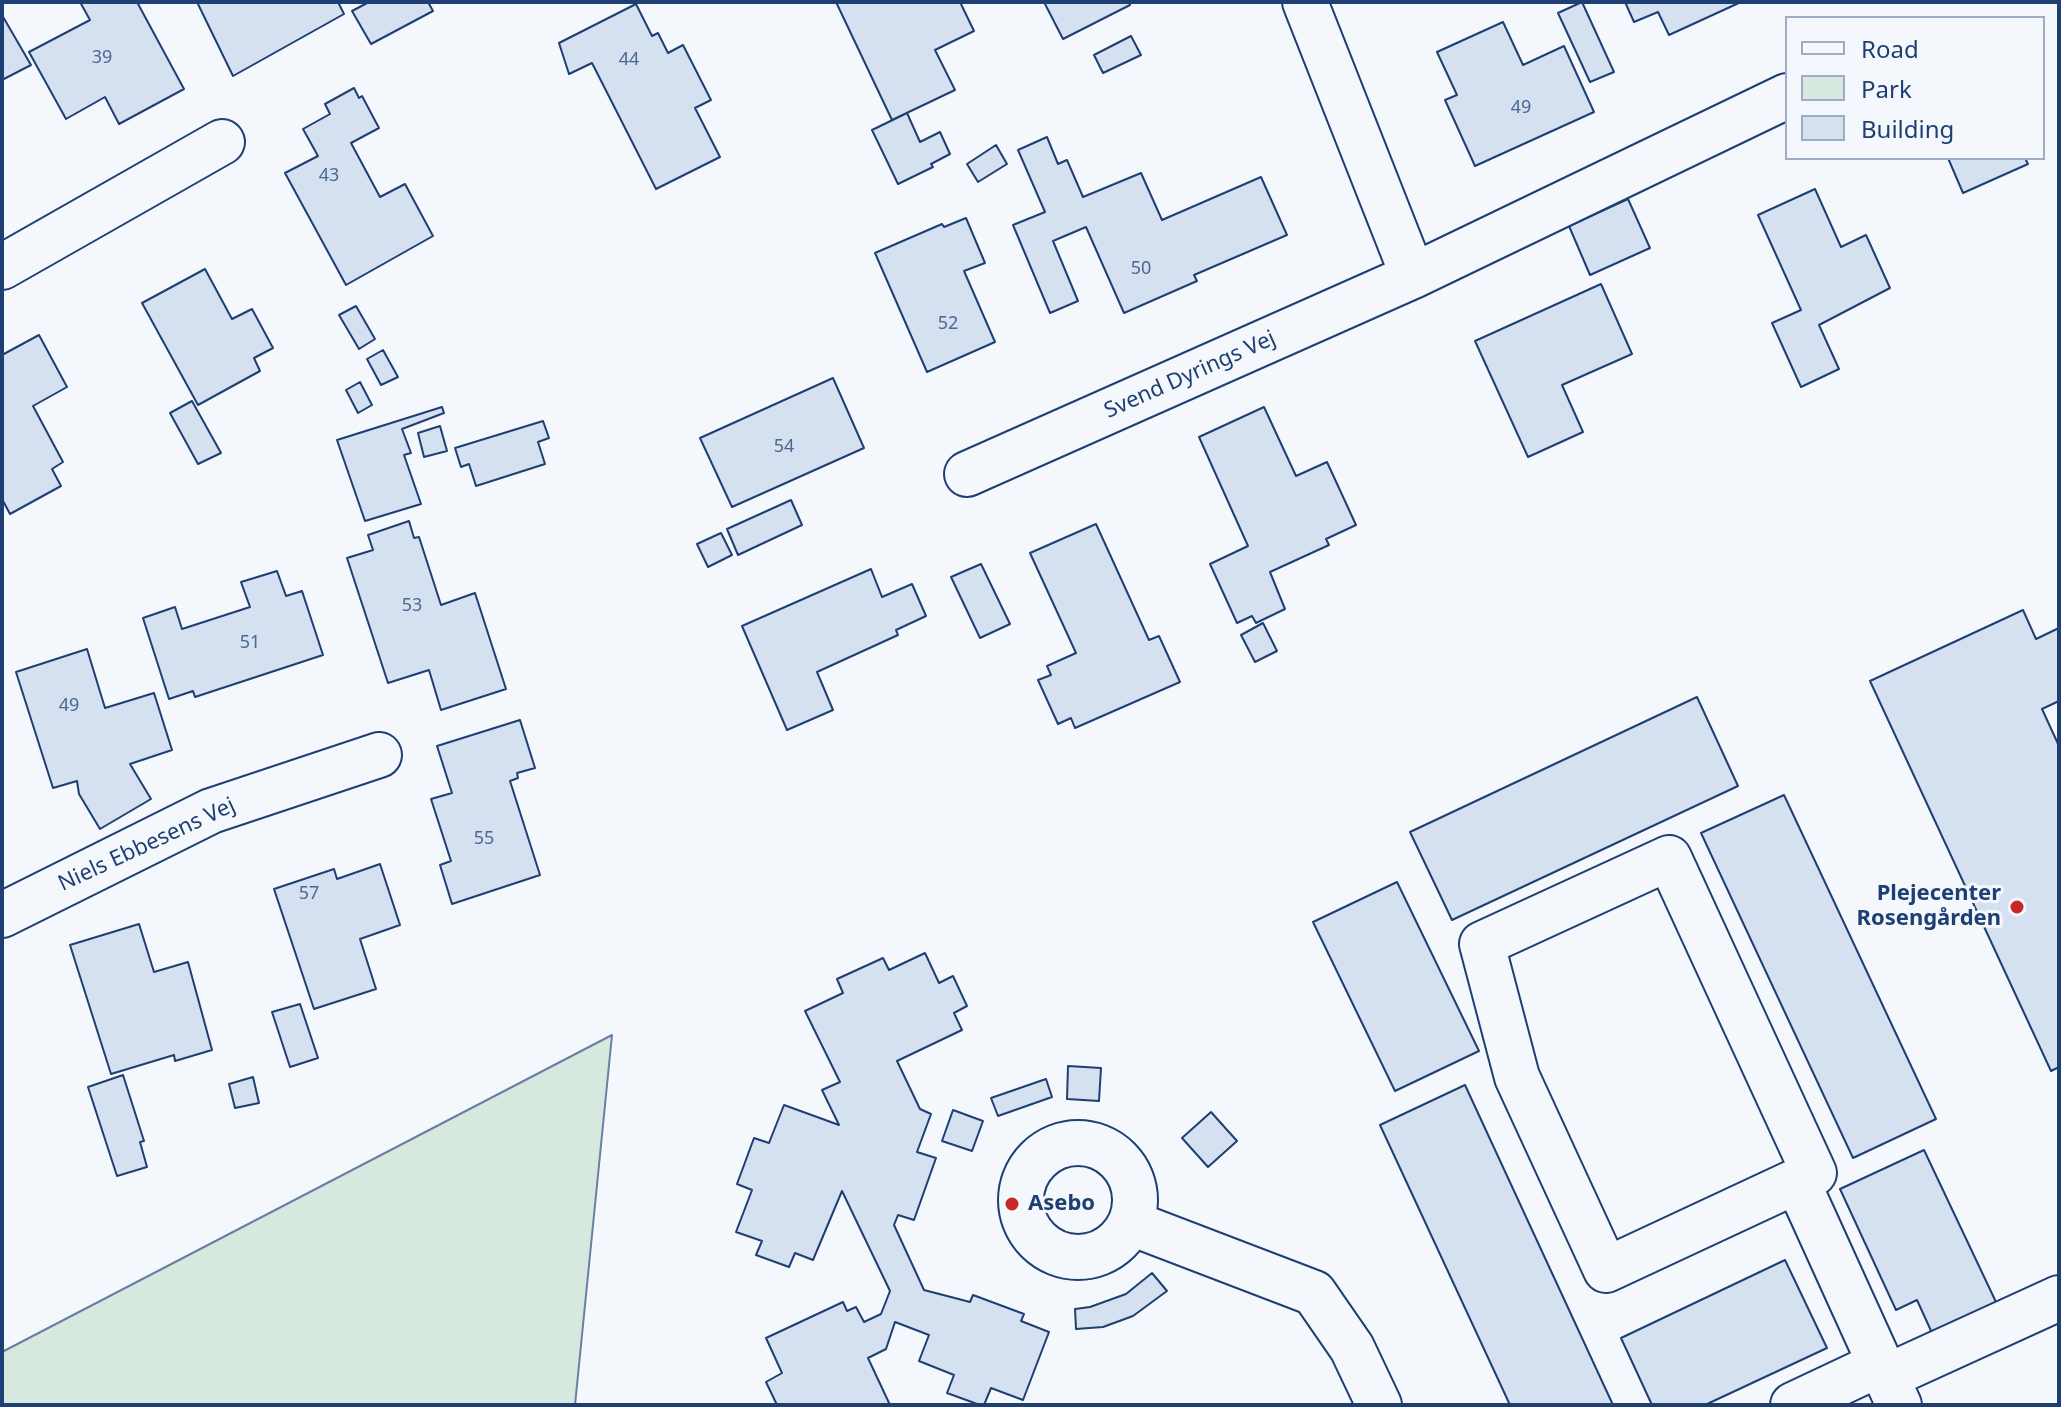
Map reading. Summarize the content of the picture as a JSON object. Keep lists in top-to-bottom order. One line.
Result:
{"streets":{"street":["Svend Dyrings Vej","Niels Ebbesens Vej"]},"places":["Plejecenter Rosengården","Asebo"],"house_numbers":["39","44","49","43","50","52","54","53","51","49","55","57"],"legend":["Road","Park","Building"]}
